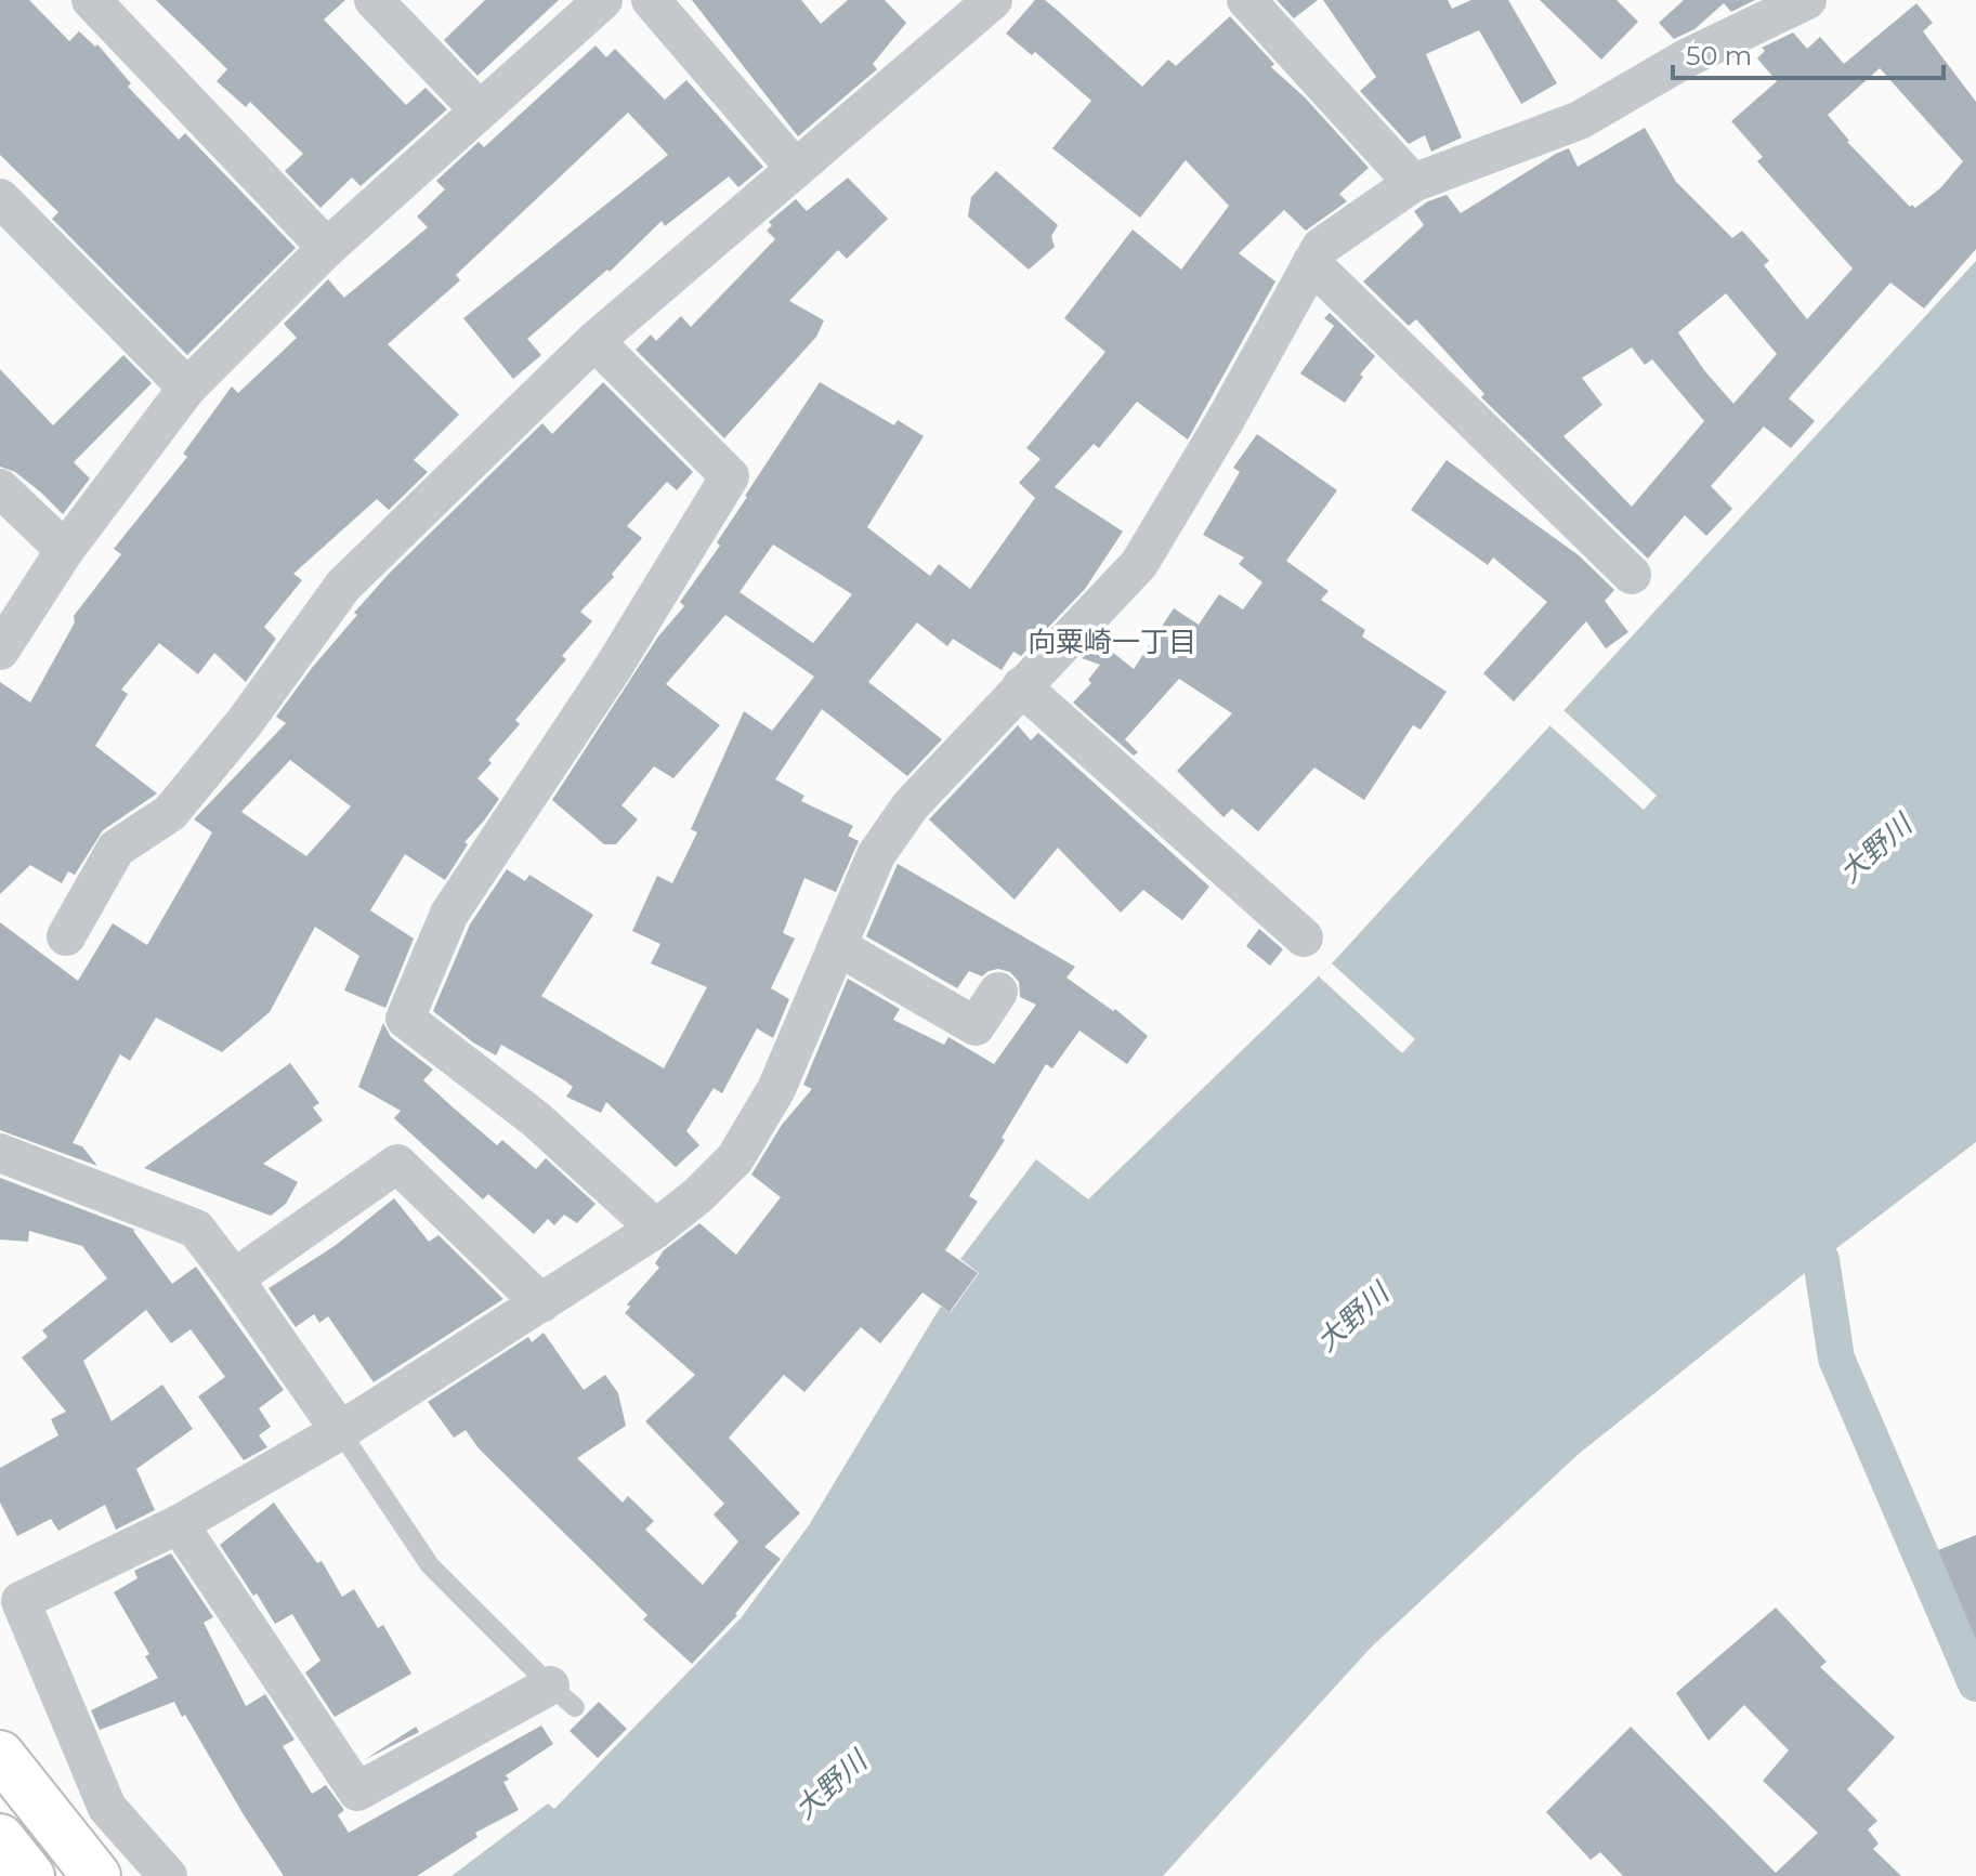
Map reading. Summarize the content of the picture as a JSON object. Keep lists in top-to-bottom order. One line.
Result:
{"districts":["向粟崎一丁目"],"water":["大野川"],"scale_bar":"50 m"}
